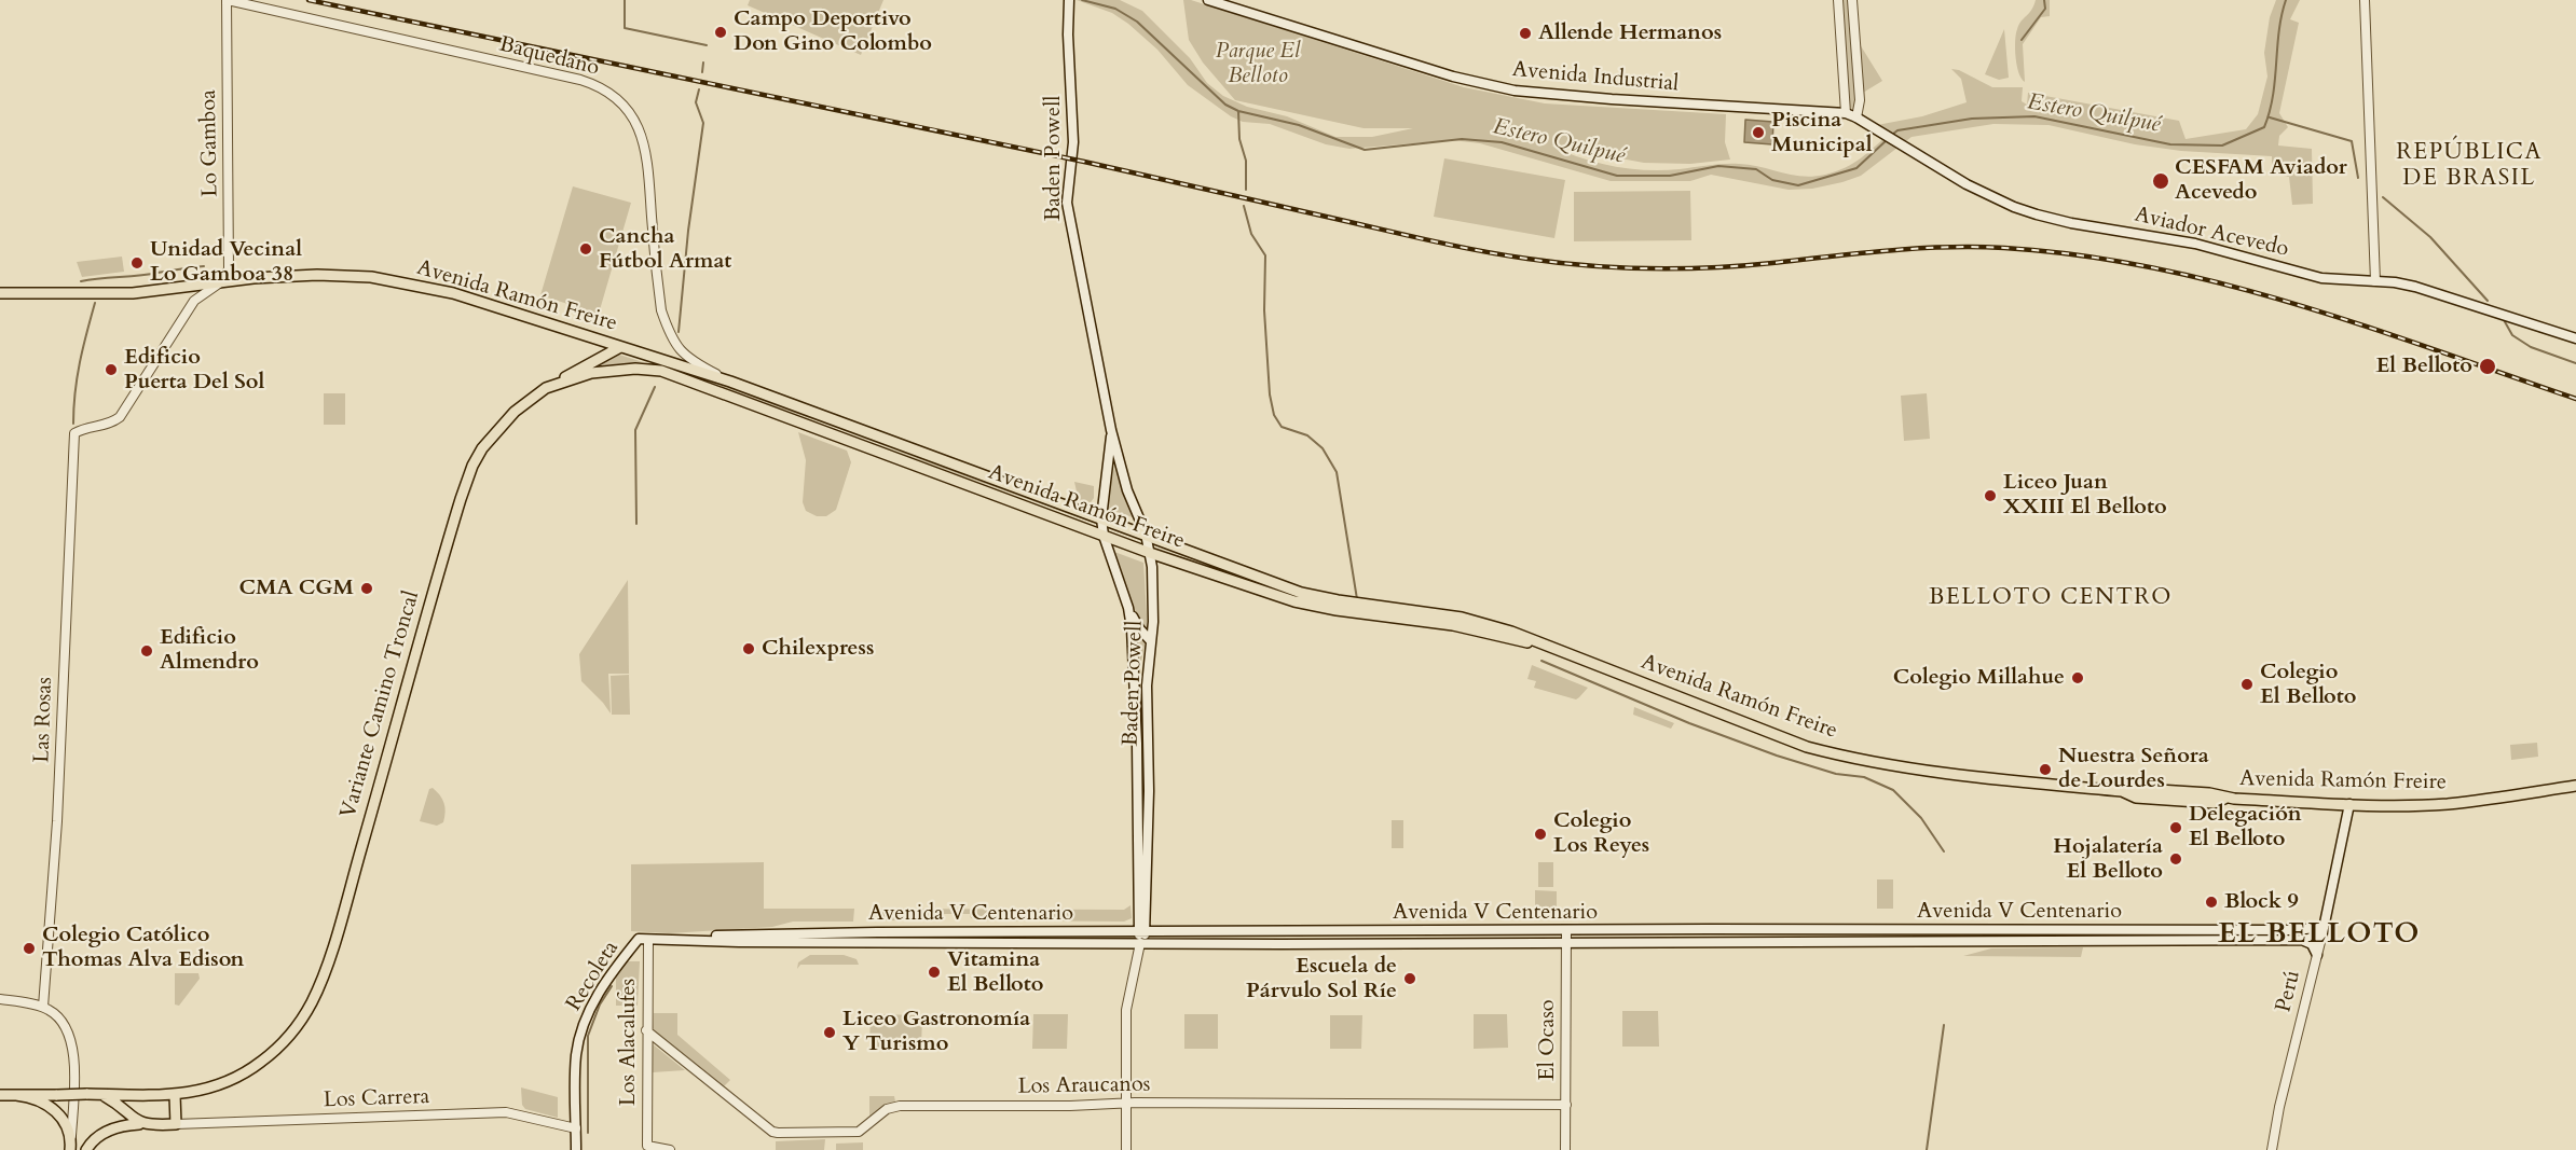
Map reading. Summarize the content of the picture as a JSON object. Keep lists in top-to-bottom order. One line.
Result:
{"streets":{"main road":["Avenida Industrial","Baden Powell","Aviador Acevedo","Avenida Ramón Freire","Variante Camino Troncal","Avenida V Centenario","Recoleta","Perú"],"street":["Baquedano","Lo Gamboa","Las Rosas","El Ocaso","Los Alacalufes","Los Araucanos","Los Carrera"]},"crossings":[["Baquedano","Lo Gamboa"],["Baquedano","Avenida Ramón Freire"],["Avenida Industrial","Aviador Acevedo"],["Lo Gamboa","Avenida Ramón Freire"],["Lo Gamboa","Las Rosas"],["Baden Powell","Avenida Ramón Freire"],["Baden Powell","Avenida V Centenario"],["Baden Powell","Los Araucanos"],["Avenida Ramón Freire","Variante Camino Troncal"],["Avenida Ramón Freire","Las Rosas"],["Avenida Ramón Freire","Perú"],["Avenida V Centenario","Recoleta"],["Avenida V Centenario","Perú"],["Avenida V Centenario","El Ocaso"],["Avenida V Centenario","Los Alacalufes"],["Recoleta","Los Alacalufes"],["Recoleta","Los Carrera"],["El Ocaso","Los Araucanos"],["Los Alacalufes","Los Araucanos"]],"districts":["REPÚBLICA DE BRASIL","BELLOTO CENTRO","EL BELLOTO"],"water":["Estero Quilpué"],"parks":["Parque El Belloto"],"places":["Campo Deportivo Don Gino Colombo","Allende Hermanos","Piscina Municipal","CESFAM Aviador Acevedo","Cancha Fútbol Armat","Unidad Vecinal Lo Gamboa 38","El Belloto","Edificio Puerta Del Sol","Liceo Juan XXIII El Belloto","CMA CGM","Chilexpress","Edificio Almendro","Colegio Millahue","Colegio El Belloto","Nuestra Señora de Lourdes","Delegación El Belloto","Colegio Los Reyes","Hojalatería El Belloto","Block 9","Colegio Católico Thomas Alva Edison","Vitamina El Belloto","Escuela de Párvulo Sol Ríe","Liceo Gastronomía Y Turismo"]}
